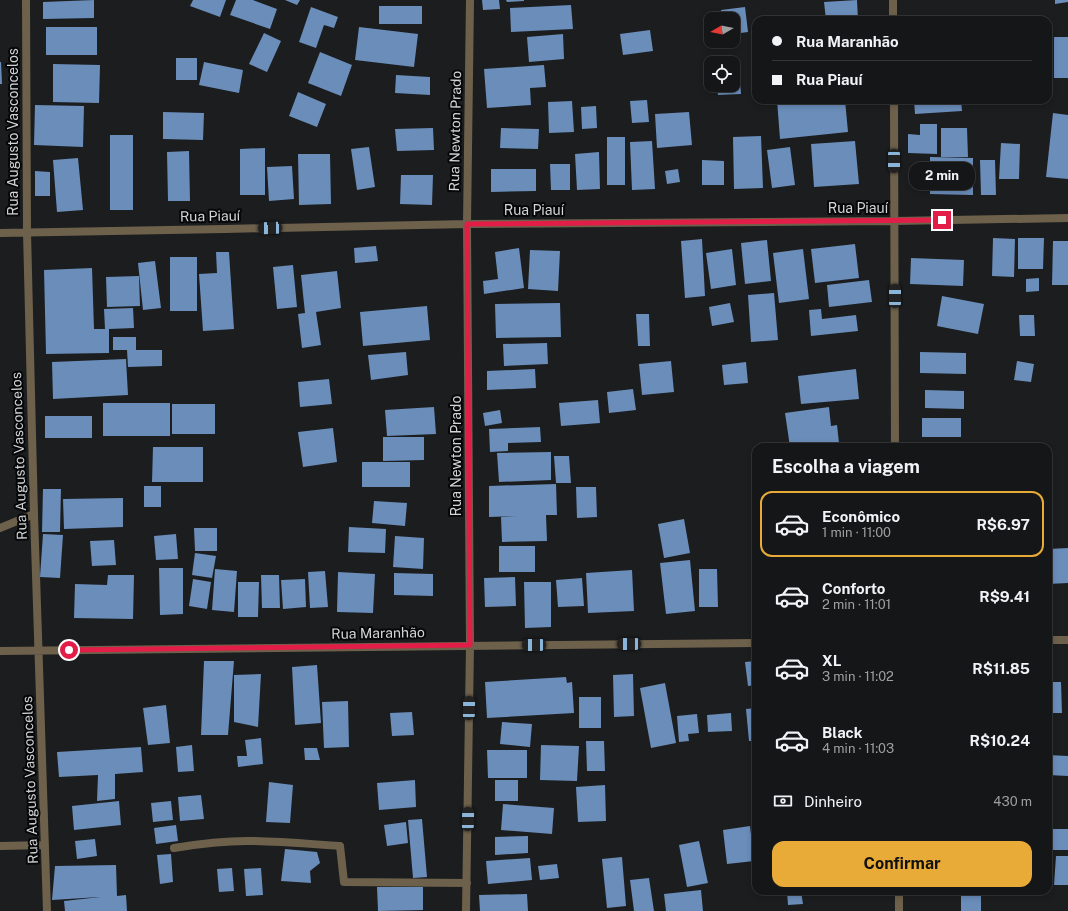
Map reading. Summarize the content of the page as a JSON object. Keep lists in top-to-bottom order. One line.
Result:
{"streets":{"street":["Rua Newton Prado","Rua Augusto Vasconcelos","Rua Piauí","Rua Maranhão"]},"crossings":[["Rua Newton Prado","Rua Piauí"],["Rua Newton Prado","Rua Maranhão"],["Rua Augusto Vasconcelos","Rua Piauí"],["Rua Augusto Vasconcelos","Rua Maranhão"]],"north":"left","page":{"banner":["Rua Maranhão","Rua Piauí"],"bubble":"2 min","heading":"Escolha a viagem","list":[{"name":"Econômico","note":"1 min · 11:00","value":"R$6.97"},{"name":"Conforto","note":"2 min · 11:01","value":"R$9.41"},{"name":"XL","note":"3 min · 11:02","value":"R$11.85"},{"name":"Black","note":"4 min · 11:03","value":"R$10.24"}],"pay":["Dinheiro","430 m"],"buttons":"Confirmar"}}
